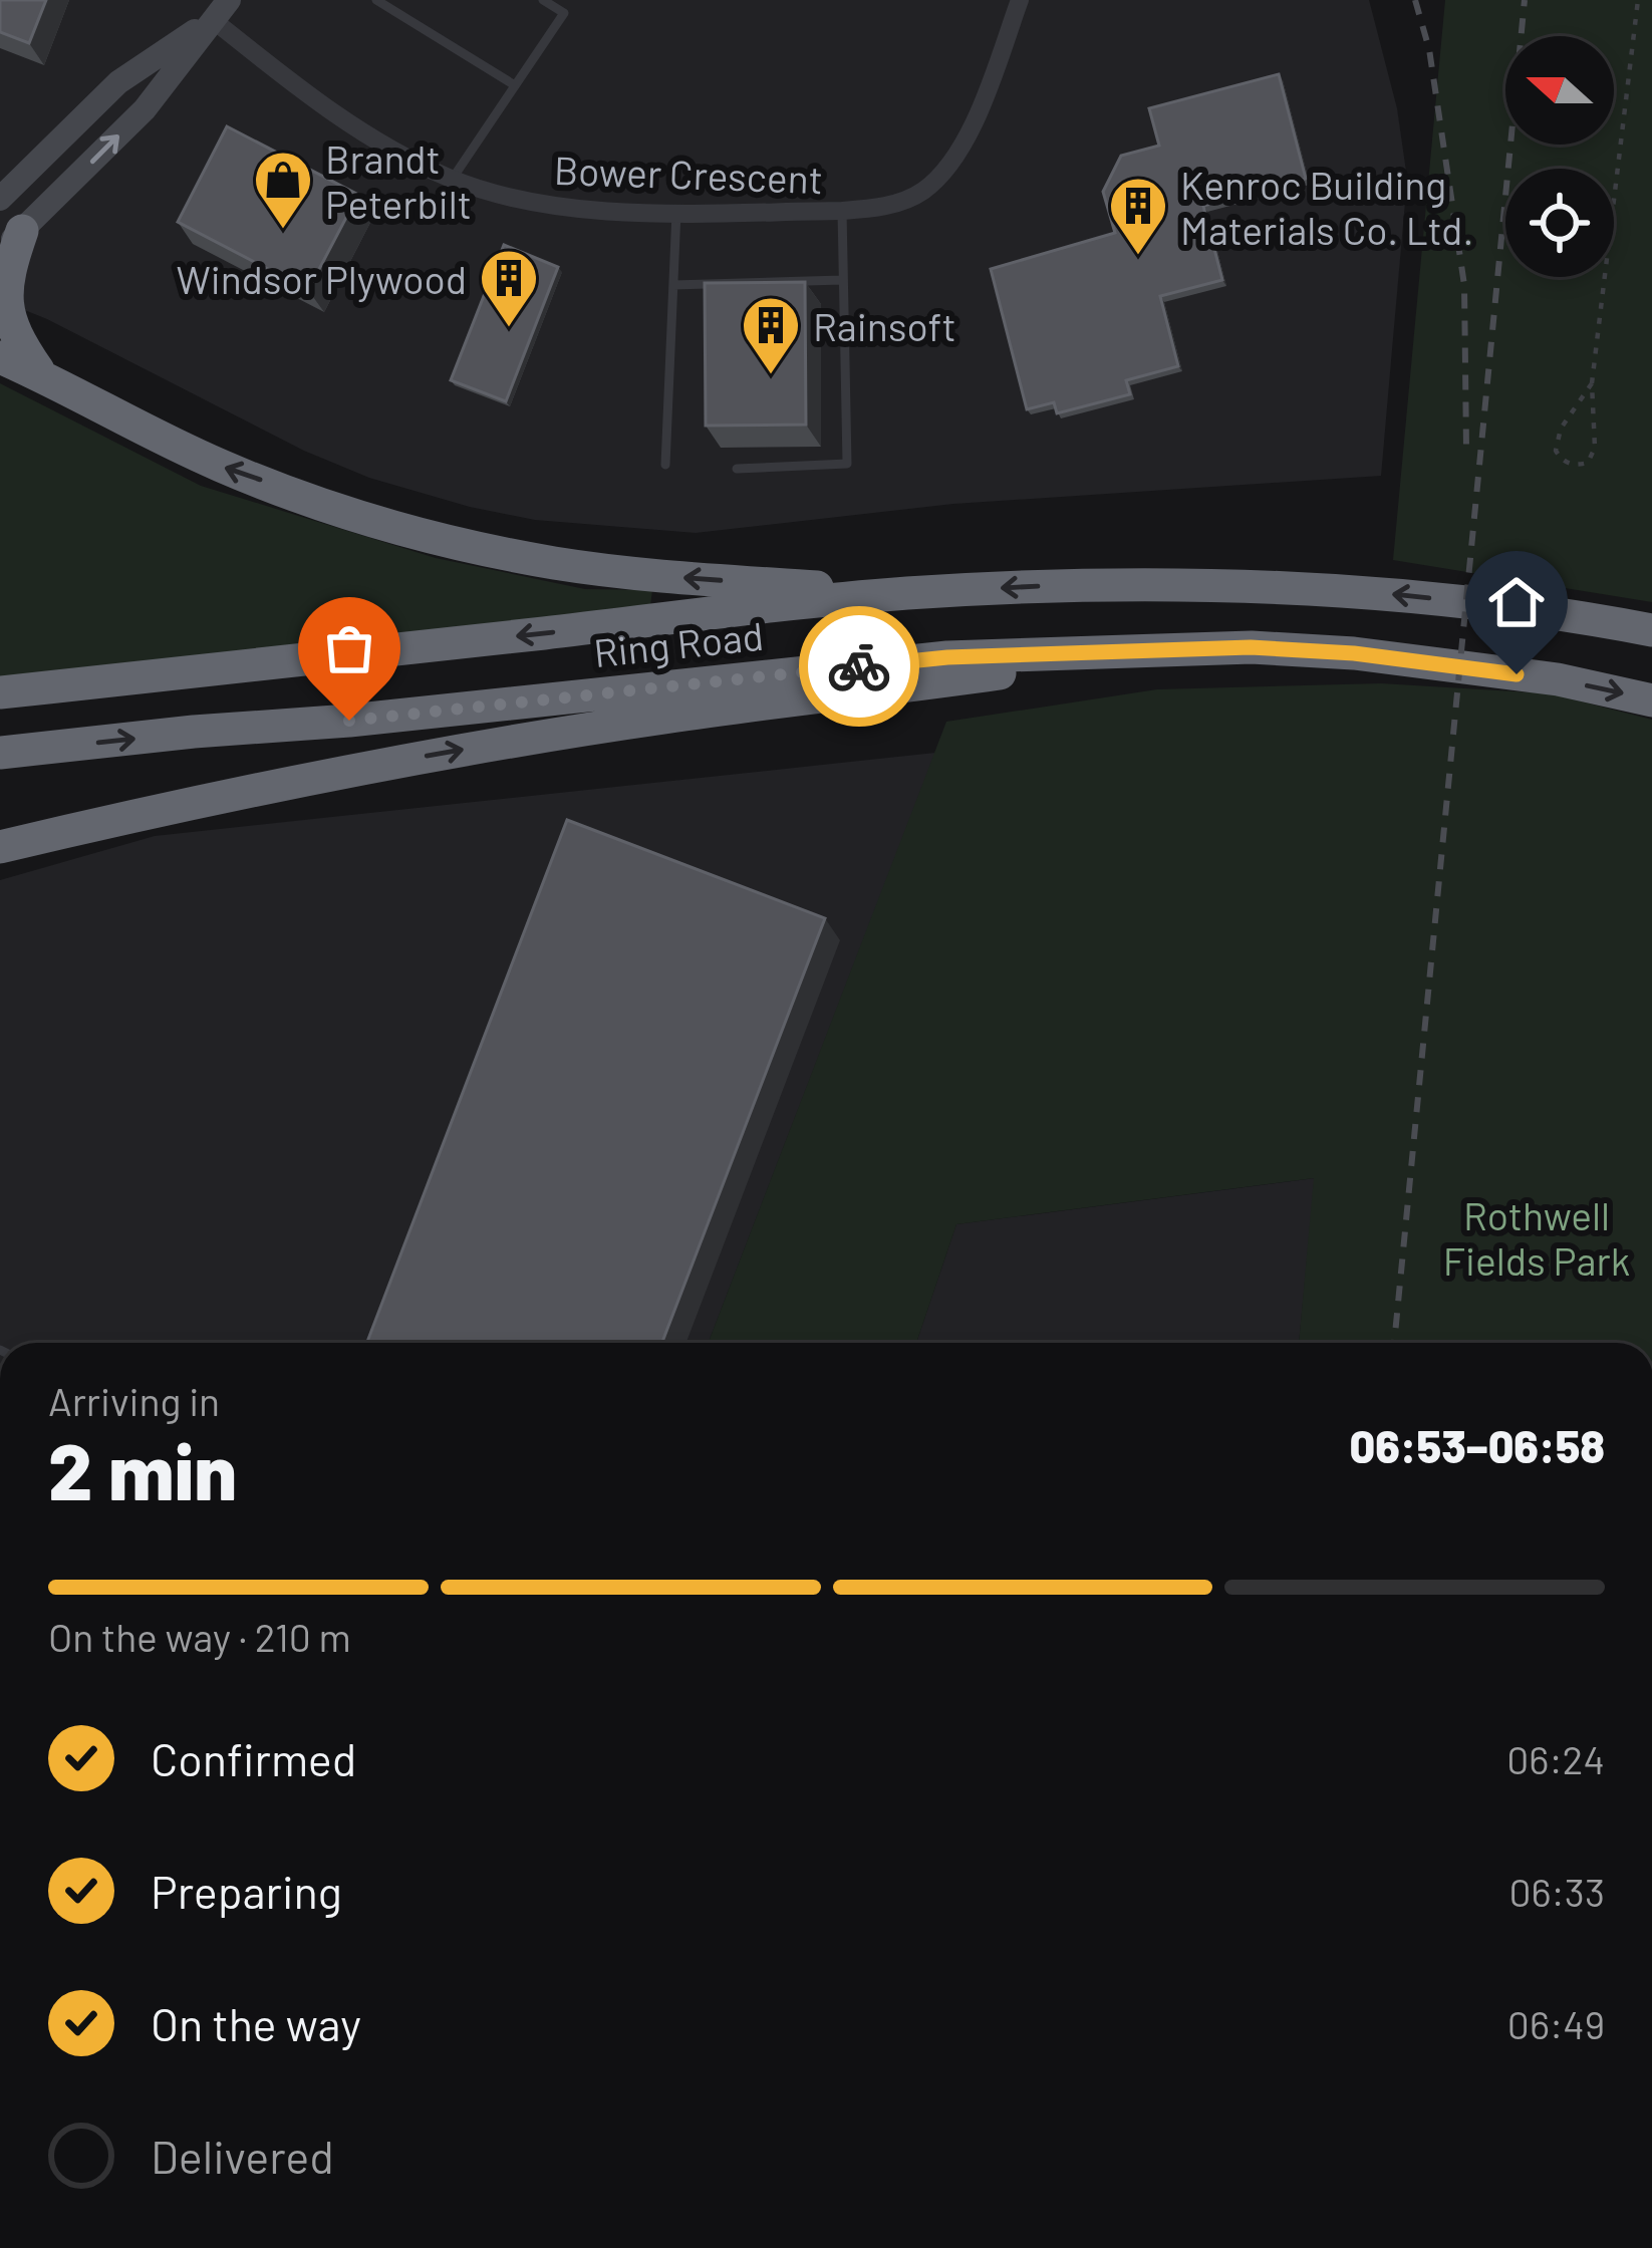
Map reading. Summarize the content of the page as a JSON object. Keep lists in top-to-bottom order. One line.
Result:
{"streets":{"highway":["Ring Road"],"street":["Bower Crescent"]},"parks":["Rothwell Fields Park"],"places":{"shop":["Brandt Peterbilt"],"building":["Kenroc Building Materials Co. Ltd.","Windsor Plywood","Rainsoft"]},"north":"left","page":{"heading":["2 min","Arriving in","06:53–06:58"],"bar":"On the way · 210 m","list":[["Confirmed","06:24"],["Preparing","06:33"],["On the way","06:49"],"Delivered"]}}
